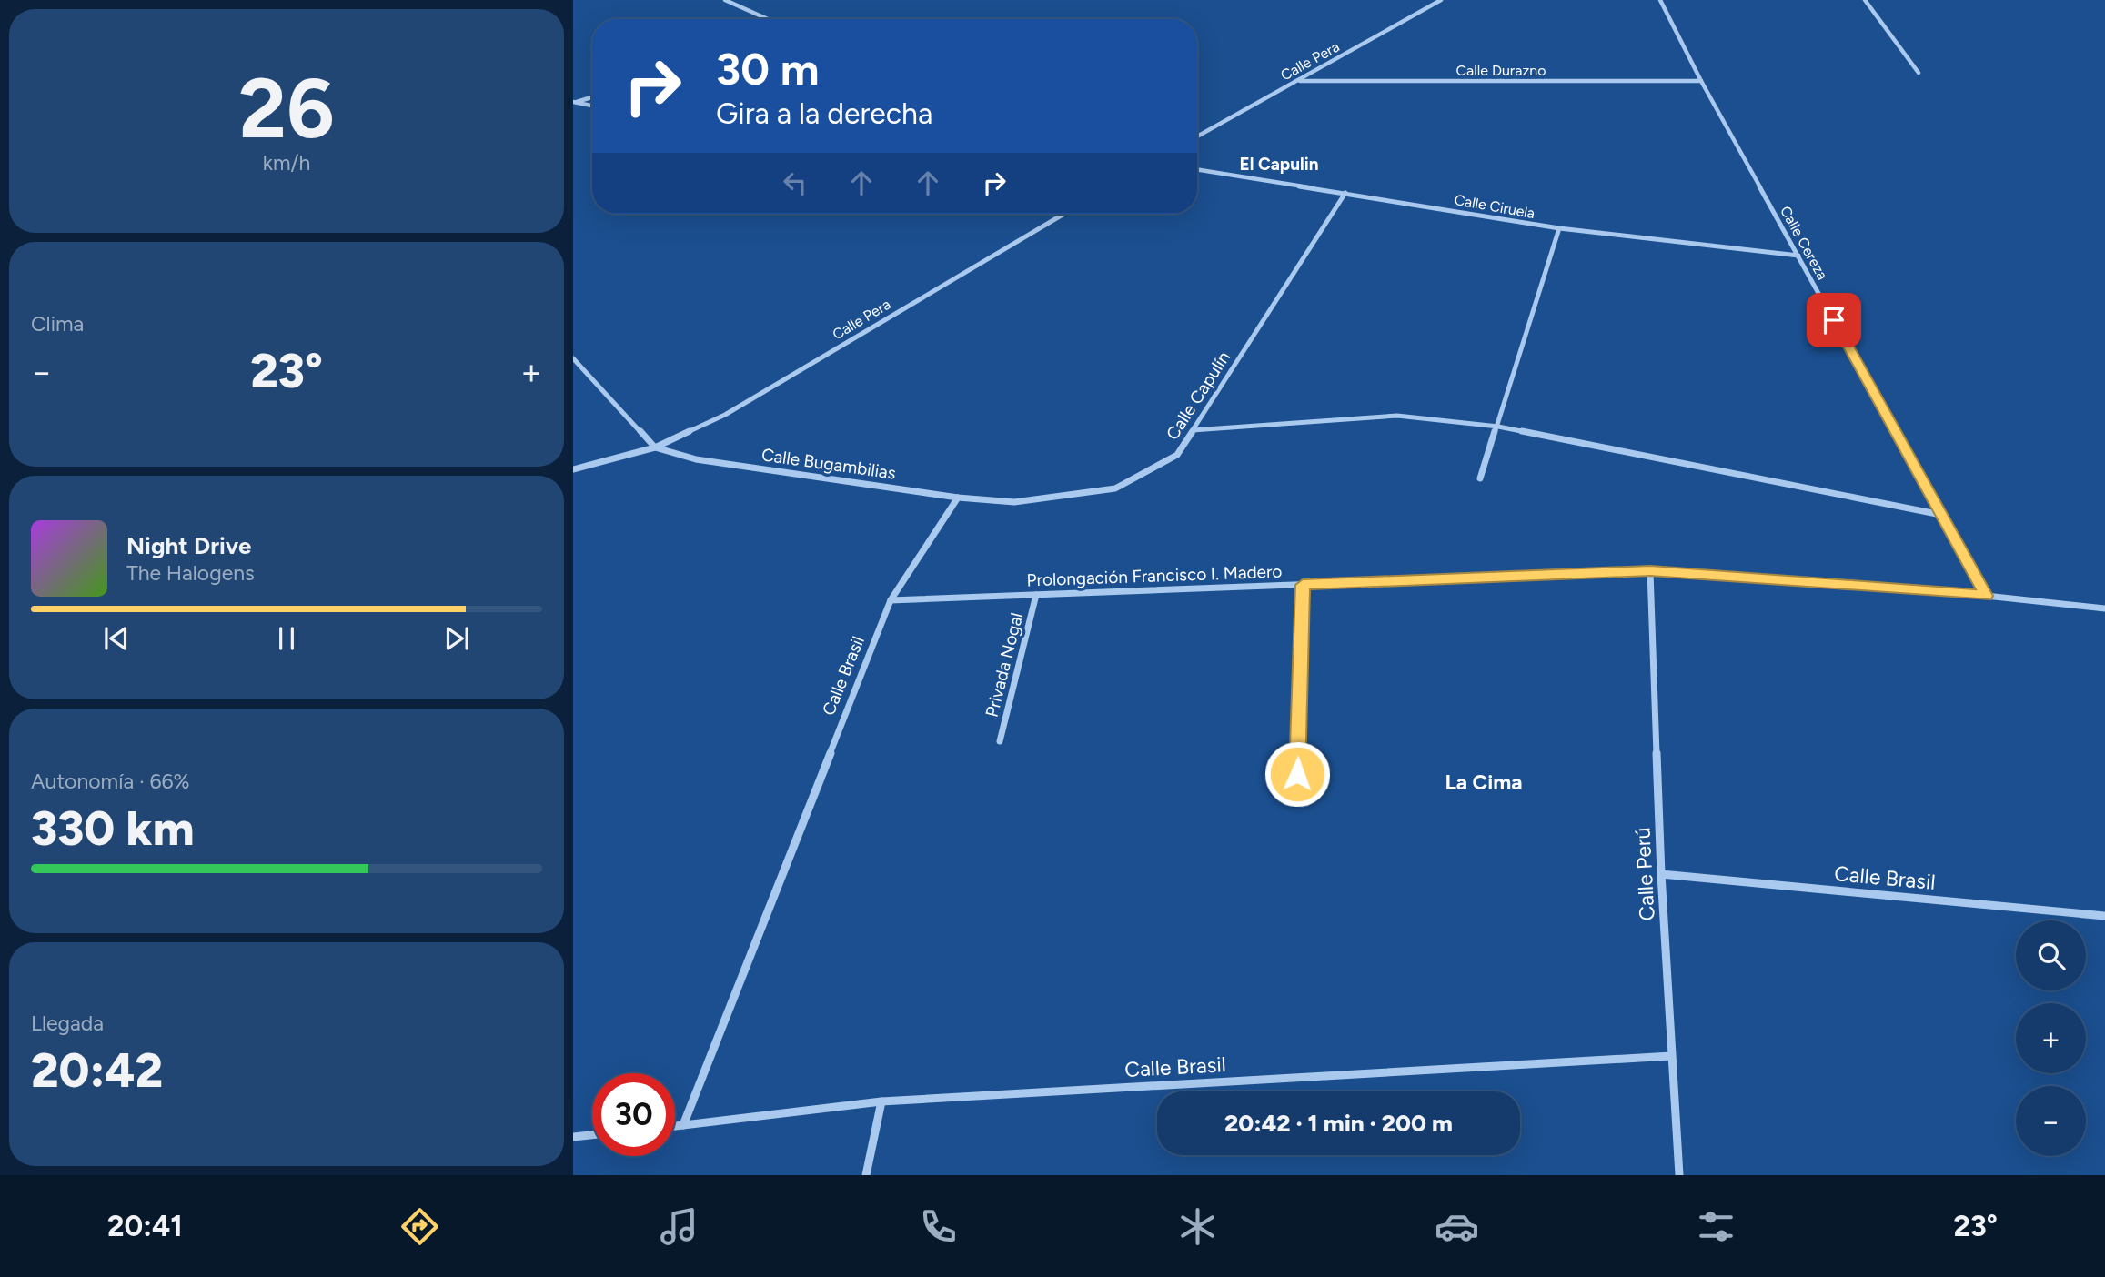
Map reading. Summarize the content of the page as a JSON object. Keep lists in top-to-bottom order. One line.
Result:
{"streets":{"street":["Calle Pera","Calle Durazno","Calle Ciruela","Calle Cereza","Calle Capulín","Calle Bugambilias","Prolongación Francisco I. Madero","Privada Nogal","Calle Brasil","Calle Perú"]},"crossings":[["Calle Pera","Calle Durazno"],["Calle Pera","Calle Bugambilias"],["Calle Durazno","Calle Cereza"],["Calle Ciruela","Calle Cereza"],["Calle Ciruela","Calle Capulín"],["Calle Cereza","Prolongación Francisco I. Madero"],["Calle Capulín","Calle Bugambilias"],["Calle Capulín","Calle Brasil"],["Calle Bugambilias","Calle Brasil"],["Prolongación Francisco I. Madero","Privada Nogal"],["Prolongación Francisco I. Madero","Calle Brasil"],["Prolongación Francisco I. Madero","Calle Perú"],["Calle Brasil","Calle Perú"]],"districts":["El Capulin","La Cima"],"page":{"tile":[["26","km/h"],"Clima",["Autonomía · 66%","330 km"],["Llegada","20:42"]],"turn":["30 m","Gira a la derecha"],"heat":["−","23°","+"],"song":["Night Drive","The Halogens"],"map_buttons":["+","−"],"limit":"30","trip":"20:42 · 1 min · 200 m","tabs":["20:41","23°"]}}
